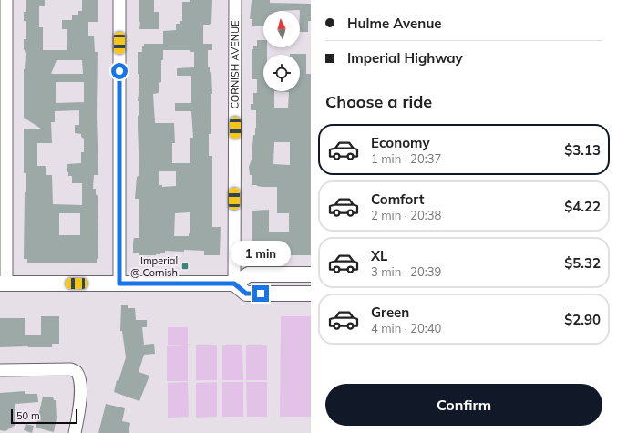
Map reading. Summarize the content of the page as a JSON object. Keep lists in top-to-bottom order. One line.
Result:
{"streets":{"street":["CORNISH AVENUE"]},"places":{"transit":["Imperial @ Cornish"]},"scale_bar":"50 m","north":"top","page":{"banner":["Hulme Avenue","Imperial Highway"],"heading":"Choose a ride","list":[{"name":"Economy","note":"1 min · 20:37","value":"$3.13"},{"name":"Comfort","note":"2 min · 20:38","value":"$4.22"},{"name":"XL","note":"3 min · 20:39","value":"$5.32"},{"name":"Green","note":"4 min · 20:40","value":"$2.90"}],"bubble":"1 min","buttons":"Confirm","scale":"50 m"}}
